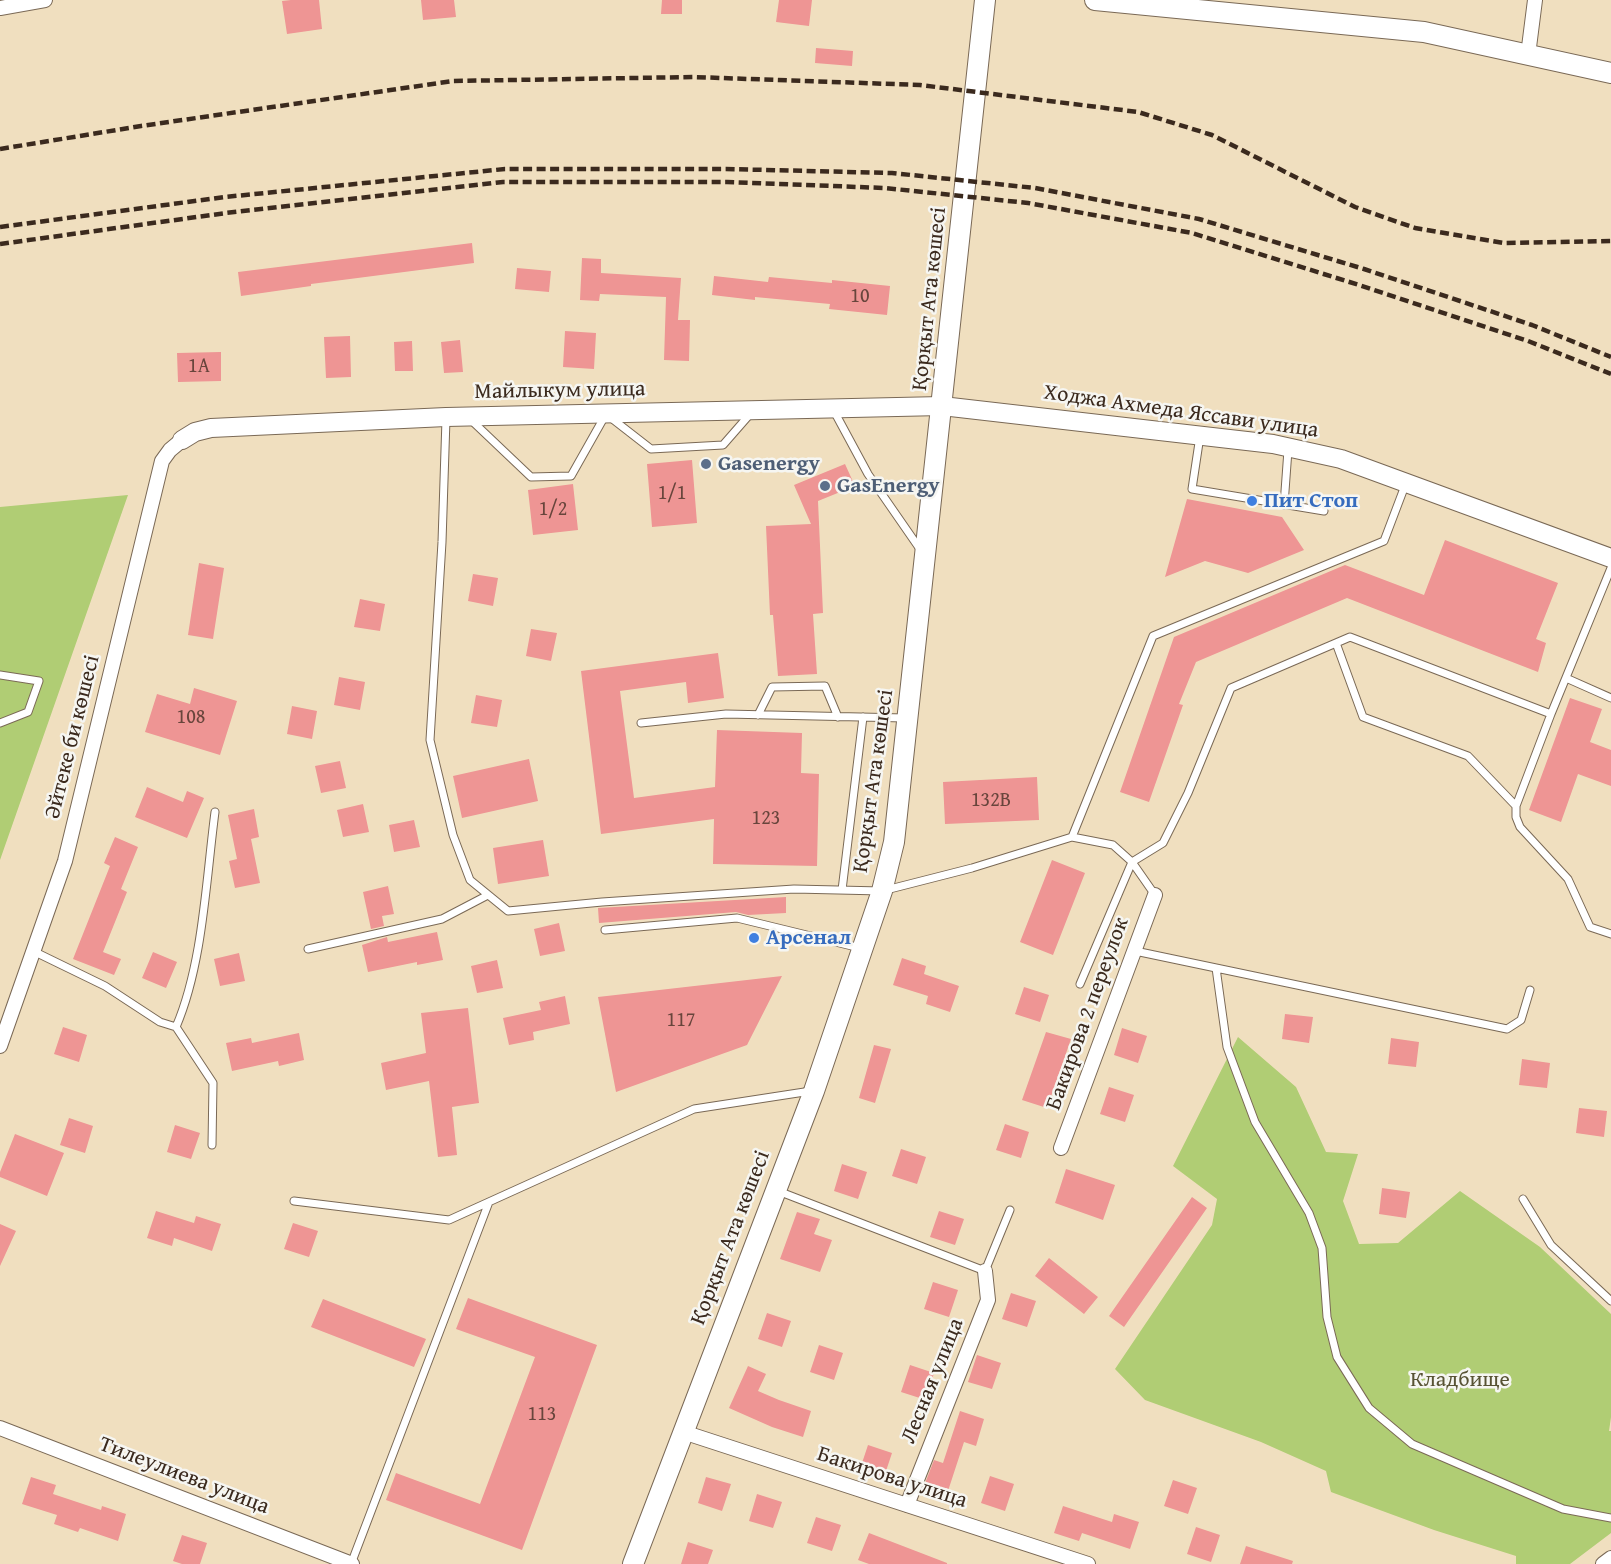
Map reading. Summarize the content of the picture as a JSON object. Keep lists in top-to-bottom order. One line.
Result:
{"streets":{"main road":["Қорқыт Ата көшесі"],"street":["Майлыкум улица","Ходжа Ахмеда Яссави улица","Әйтеке би көшесі","Бакирова 2 переулок","Лесная улица","Тилеулиева улица","Бакирова улица"]},"crossings":[["Қорқыт Ата көшесі","Майлыкум улица"],["Қорқыт Ата көшесі","Ходжа Ахмеда Яссави улица"],["Қорқыт Ата көшесі","Бакирова улица"],["Майлыкум улица","Ходжа Ахмеда Яссави улица"],["Майлыкум улица","Әйтеке би көшесі"],["Лесная улица","Бакирова улица"]],"parks":["Кладбище"],"places":["Gasenergy","GasEnergy","Пит Стоп","Арсенал"],"house_numbers":["10","1А","1/1","1/2","108","132В","123","117","113"]}
